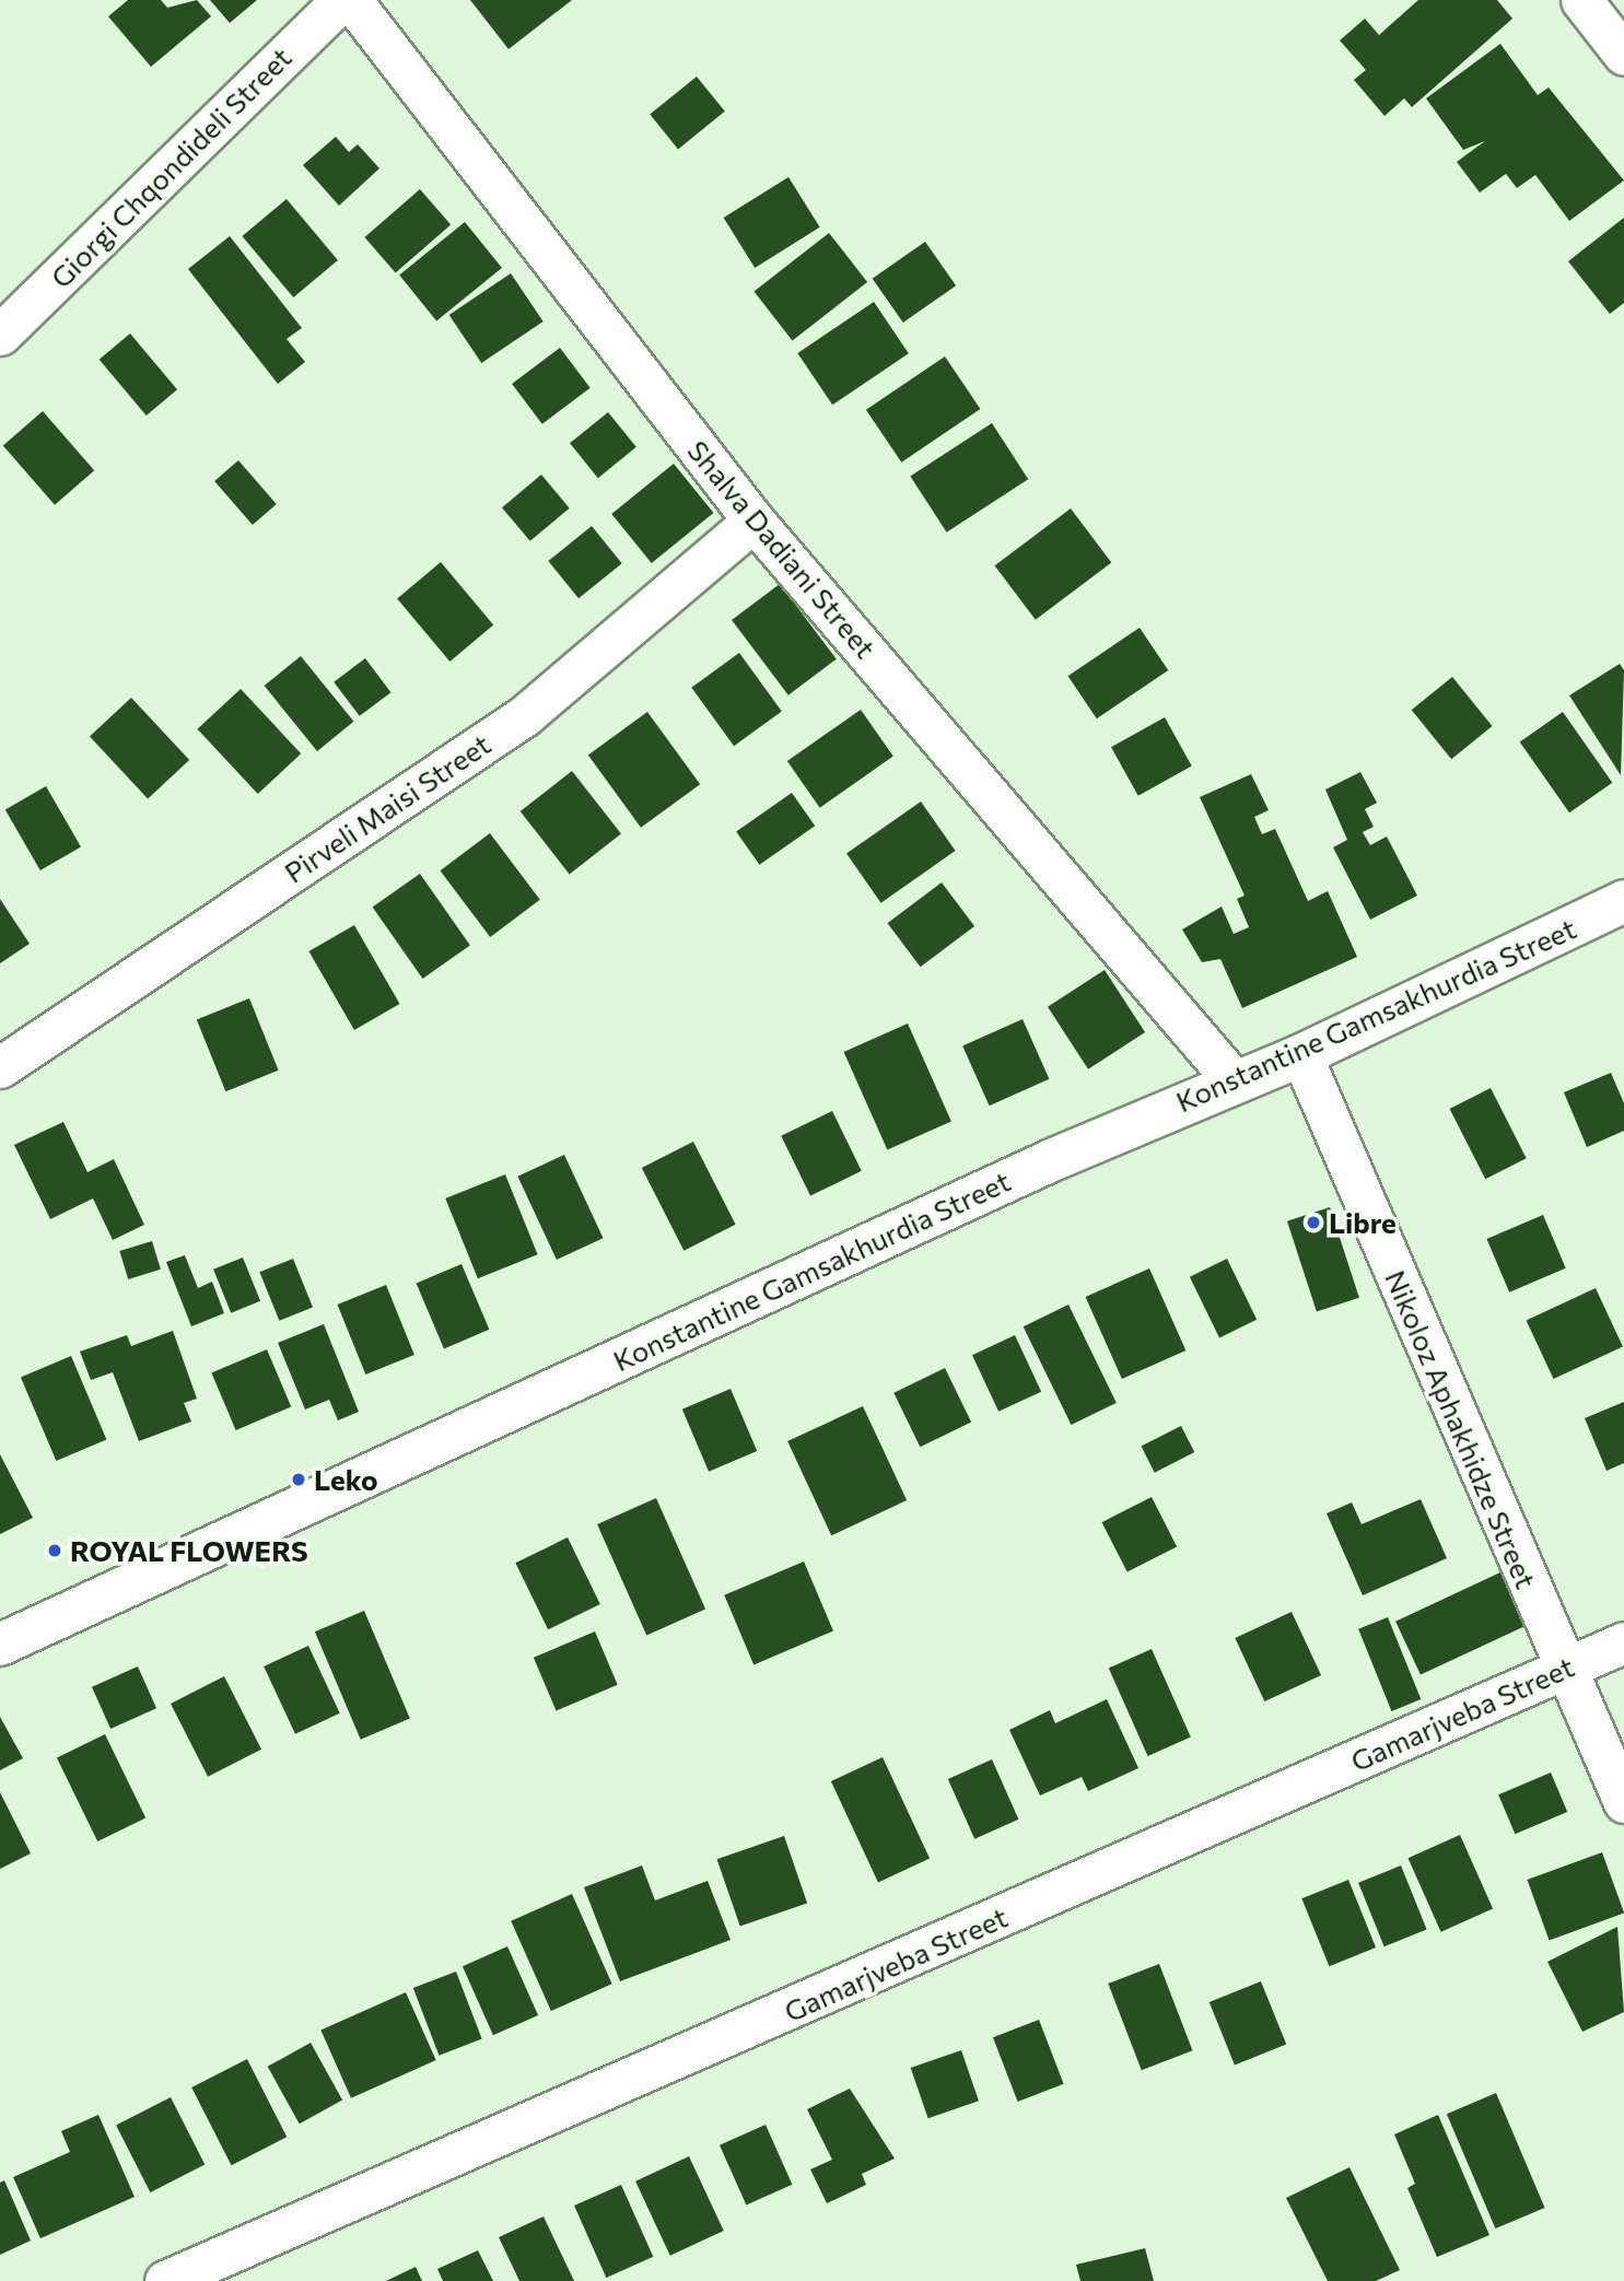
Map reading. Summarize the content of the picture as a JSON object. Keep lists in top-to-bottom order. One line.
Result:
{"streets":{"main road":["Konstantine Gamsakhurdia Street"],"street":["Giorgi Chqondideli Street","Shalva Dadiani Street","Pirveli Maisi Street","Nikoloz Aphakhidze Street","Gamarjveba Street"]},"crossings":[["Shalva Dadiani Street","Pirveli Maisi Street"],["Shalva Dadiani Street","Konstantine Gamsakhurdia Street"],["Konstantine Gamsakhurdia Street","Nikoloz Aphakhidze Street"],["Nikoloz Aphakhidze Street","Gamarjveba Street"]],"places":["Libre","Leko","ROYAL FLOWERS"]}
